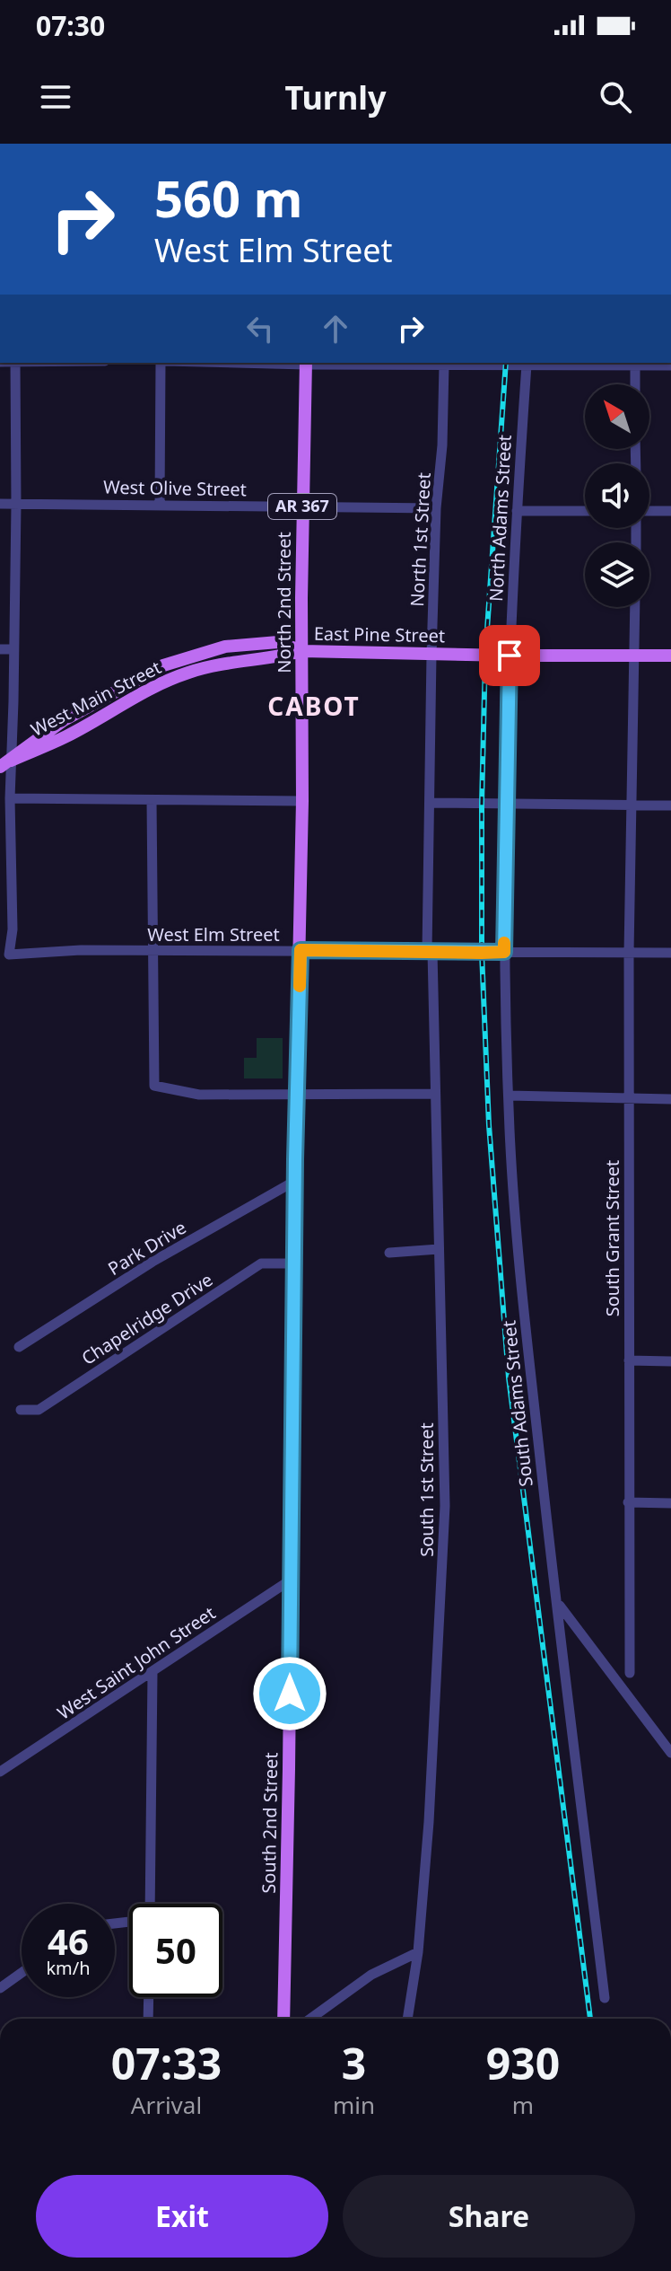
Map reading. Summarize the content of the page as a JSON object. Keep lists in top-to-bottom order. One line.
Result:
{"streets":{"main road":["AR 367","North 2nd Street","East Pine Street","West Main Street","South 2nd Street"],"street":["West Olive Street","North Adams Street","North 1st Street","West Elm Street","South Grant Street","Park Drive","Chapelridge Drive","South Adams Street","South 1st Street","West Saint John Street"]},"crossings":[["West Olive Street","North 1st Street"],["West Olive Street","North 2nd Street"],["West Olive Street","West Elm Street"],["North Adams Street","East Pine Street"],["North Adams Street","South Adams Street"],["North 1st Street","East Pine Street"],["North 1st Street","South 1st Street"],["North 2nd Street","East Pine Street"],["North 2nd Street","West Main Street"],["North 2nd Street","South 2nd Street"],["East Pine Street","West Main Street"],["East Pine Street","South Grant Street"],["West Main Street","West Elm Street"],["West Elm Street","South Grant Street"],["West Elm Street","South Adams Street"],["West Elm Street","South 1st Street"],["West Elm Street","South 2nd Street"],["Park Drive","South 2nd Street"],["Chapelridge Drive","South 2nd Street"],["West Saint John Street","South 2nd Street"]],"districts":["CABOT"],"north":"top left","page":{"status":"07:30","header":"Turnly","turn":["560 m","West Elm Street"],"speed":"46 km/h","limit":"50","eta":["07:33","Arrival","3","min","930","m"],"buttons":["Exit","Share"]}}
